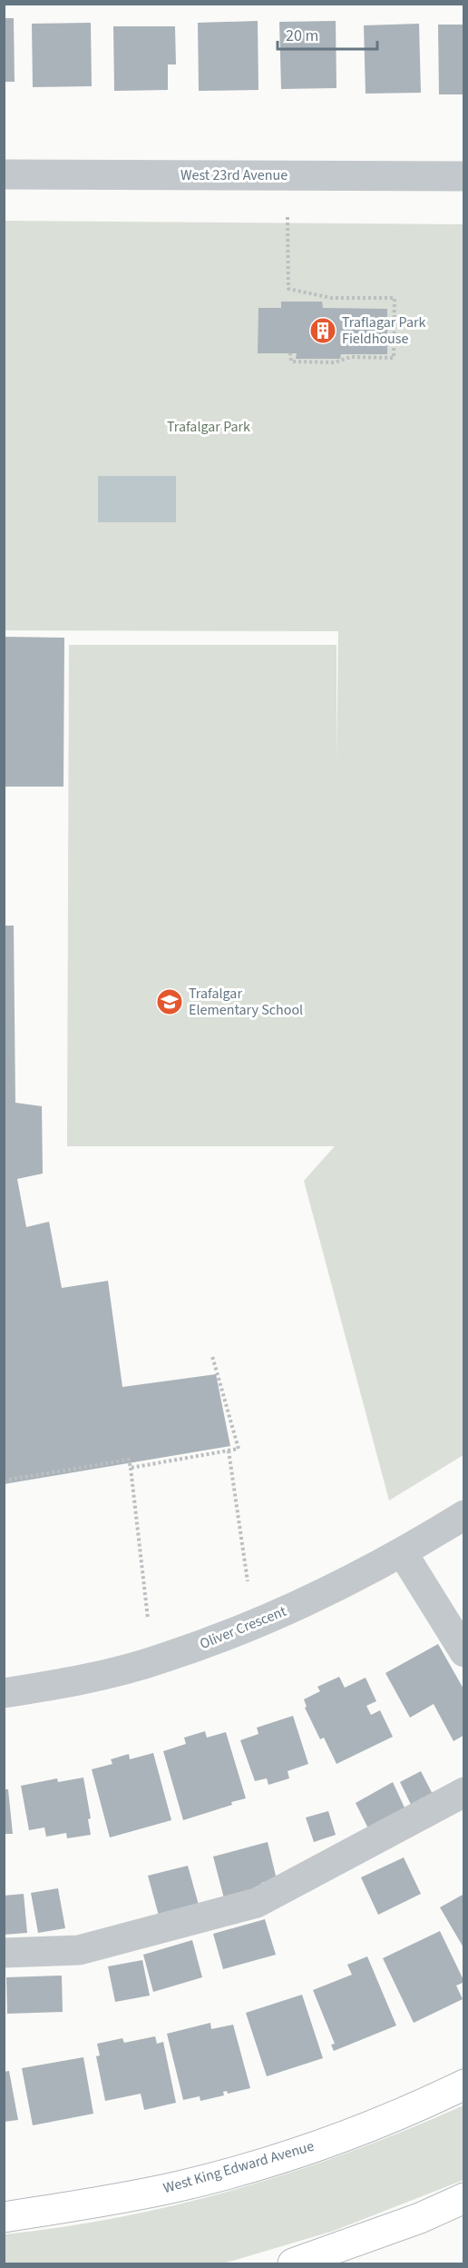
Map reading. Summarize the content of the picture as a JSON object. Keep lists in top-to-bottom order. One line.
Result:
{"streets":{"main road":["West King Edward Avenue"],"street":["West 23rd Avenue","Oliver Crescent"]},"parks":["Trafalgar Park"],"places":{"building":["Traflagar Park Fieldhouse"],"school or university":["Trafalgar Elementary School"]},"scale_bar":"20 m"}
